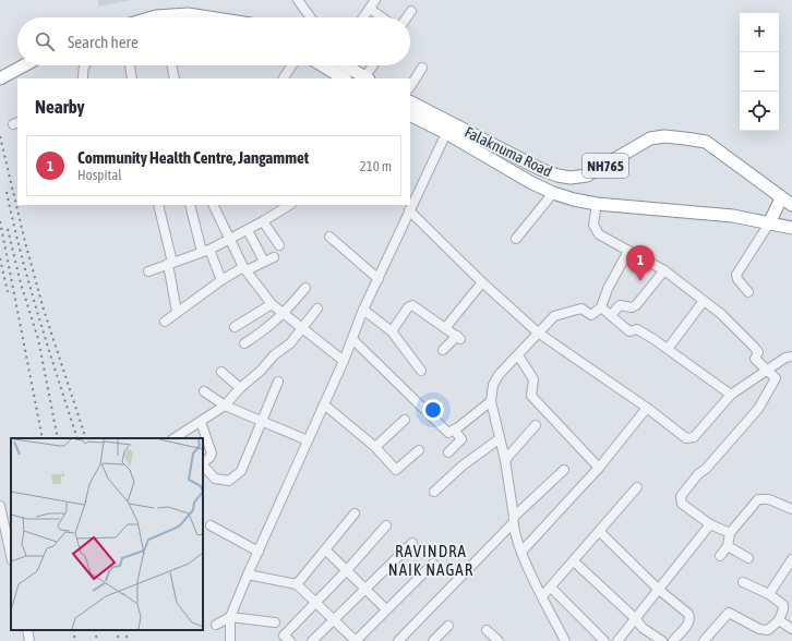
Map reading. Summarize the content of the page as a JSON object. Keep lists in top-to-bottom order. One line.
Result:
{"streets":{"highway":["Falaknuma Road","NH765"]},"districts":["RAVINDRA NAIK NAGAR"],"page":{"map_buttons":["+","−"],"search":"Search here","heading":"Nearby","list":[{"mark":"1","name":"Community Health Centre, Jangammet","note":"Hospital","value":"210 m"}],"pins":"1"}}
